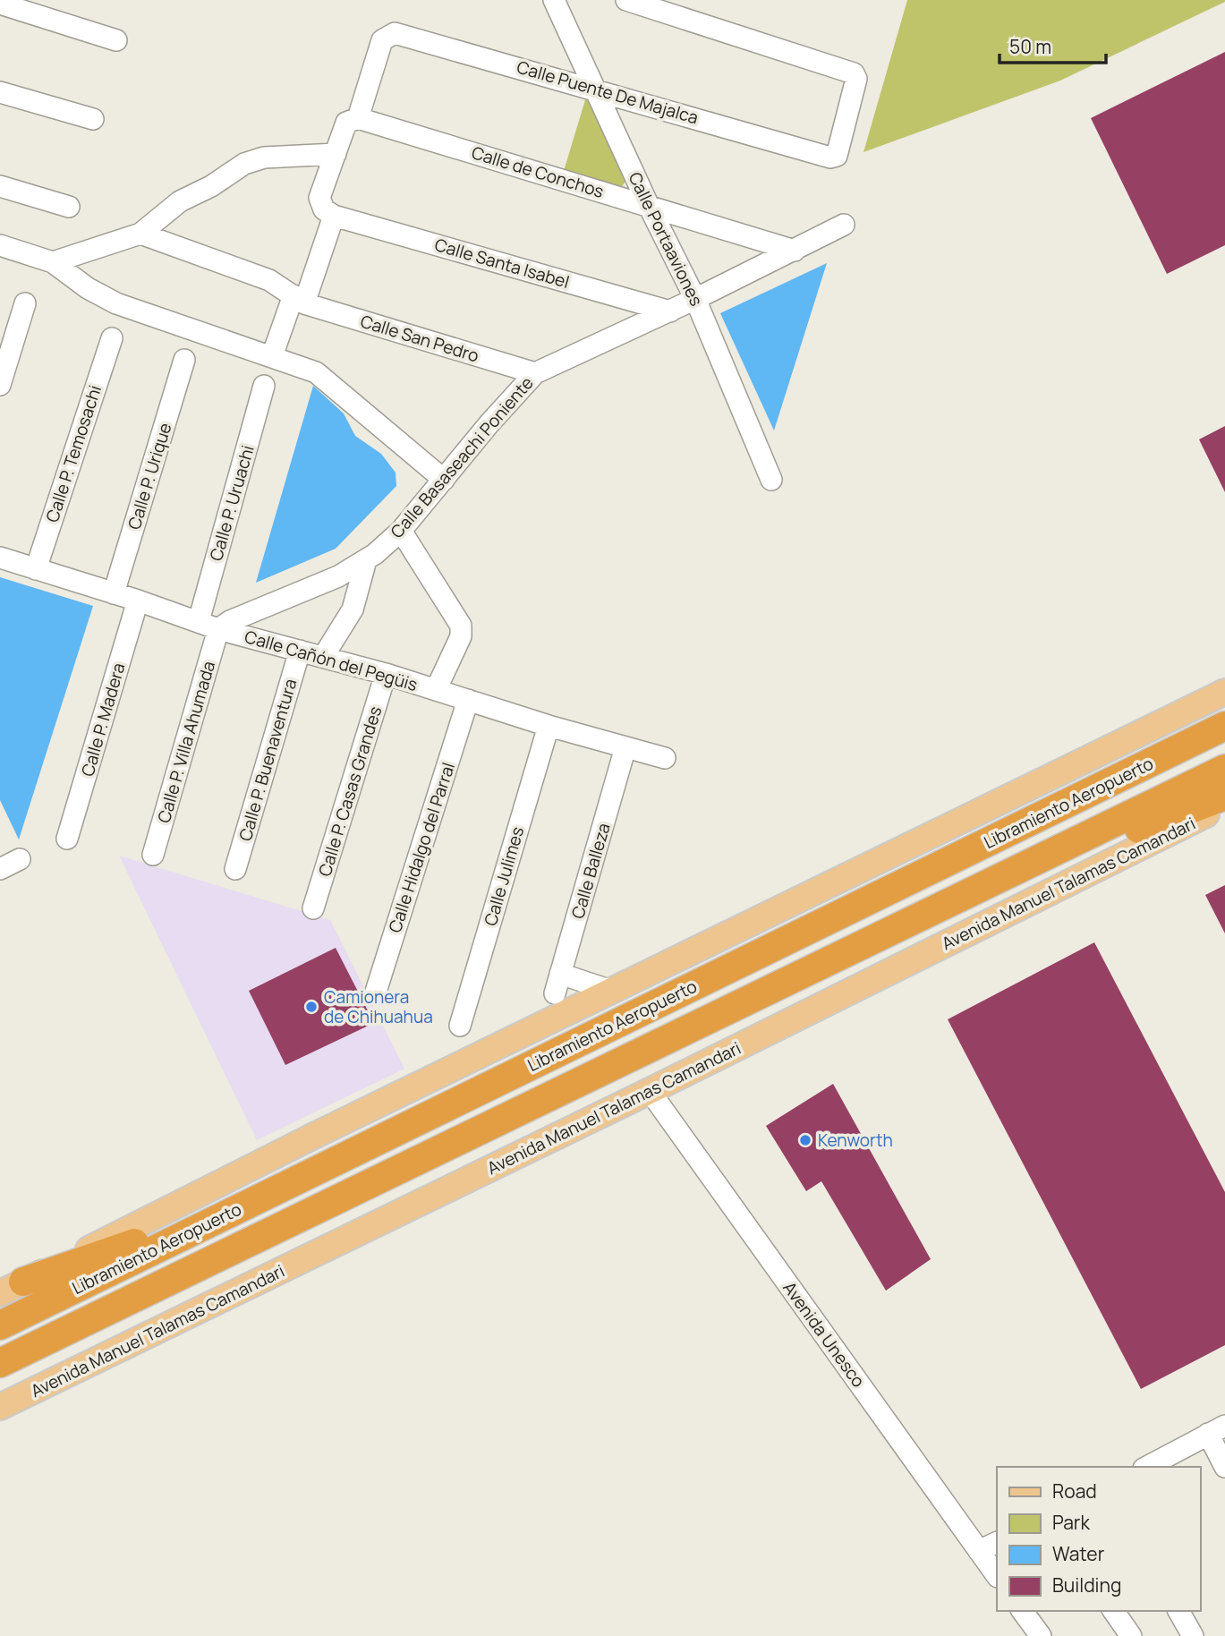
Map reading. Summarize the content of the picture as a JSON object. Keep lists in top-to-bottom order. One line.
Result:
{"streets":{"highway":["Libramiento Aeropuerto"],"main road":["Avenida Manuel Talamas Camandari"],"street":["Calle Puente De Majalca","Calle de Conchos","Calle Portaaviones","Calle Santa Isabel","Calle San Pedro","Calle P. Temosachi","Calle Basaseachi Poniente","Calle P. Urique","Calle P. Uruachi","Calle Cañón del Pegüis","Calle P. Madera","Calle P. Villa Ahumada","Calle P. Buenaventura","Calle P. Casas Grandes","Calle Hidalgo del Parral","Calle Balleza","Calle Julimes","Avenida Unesco"]},"crossings":[["Calle Puente De Majalca","Calle de Conchos"],["Calle Puente De Majalca","Calle Portaaviones"],["Calle de Conchos","Calle Portaaviones"],["Calle de Conchos","Calle Basaseachi Poniente"],["Calle Portaaviones","Calle Basaseachi Poniente"],["Calle Santa Isabel","Calle Basaseachi Poniente"],["Calle San Pedro","Calle Basaseachi Poniente"],["Calle P. Temosachi","Calle Cañón del Pegüis"],["Calle Basaseachi Poniente","Calle Cañón del Pegüis"],["Calle Basaseachi Poniente","Calle P. Villa Ahumada"],["Calle P. Urique","Calle Cañón del Pegüis"],["Calle P. Uruachi","Calle Cañón del Pegüis"],["Calle Cañón del Pegüis","Calle P. Madera"],["Calle Cañón del Pegüis","Calle P. Villa Ahumada"],["Calle Cañón del Pegüis","Calle P. Buenaventura"],["Calle Cañón del Pegüis","Calle P. Casas Grandes"],["Calle Cañón del Pegüis","Calle Hidalgo del Parral"],["Calle Cañón del Pegüis","Calle Balleza"],["Calle Cañón del Pegüis","Calle Julimes"],["Avenida Manuel Talamas Camandari","Avenida Unesco"]],"places":["Camionera de Chihuahua","Kenworth"],"legend":["Road","Park","Water","Building"],"scale_bar":"50 m"}
